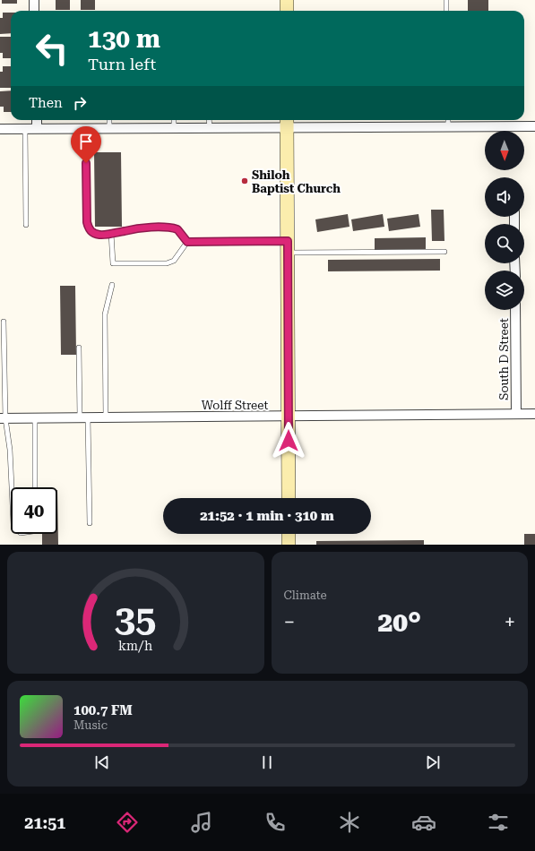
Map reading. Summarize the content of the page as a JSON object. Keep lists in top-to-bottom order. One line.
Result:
{"streets":{"street":["South D Street","Wolff Street"]},"crossings":[["South D Street","Wolff Street"]],"places":["Shiloh Baptist Church"],"north":"bottom","page":{"turn":["130 m","Turn left"],"then":"Then","limit":"40","trip":"21:52 · 1 min · 310 m","tile":"Climate","heat":["−","20°","+"],"song":["100.7 FM","Music"],"tabs":"21:51","gauge":["35","km/h"]}}
